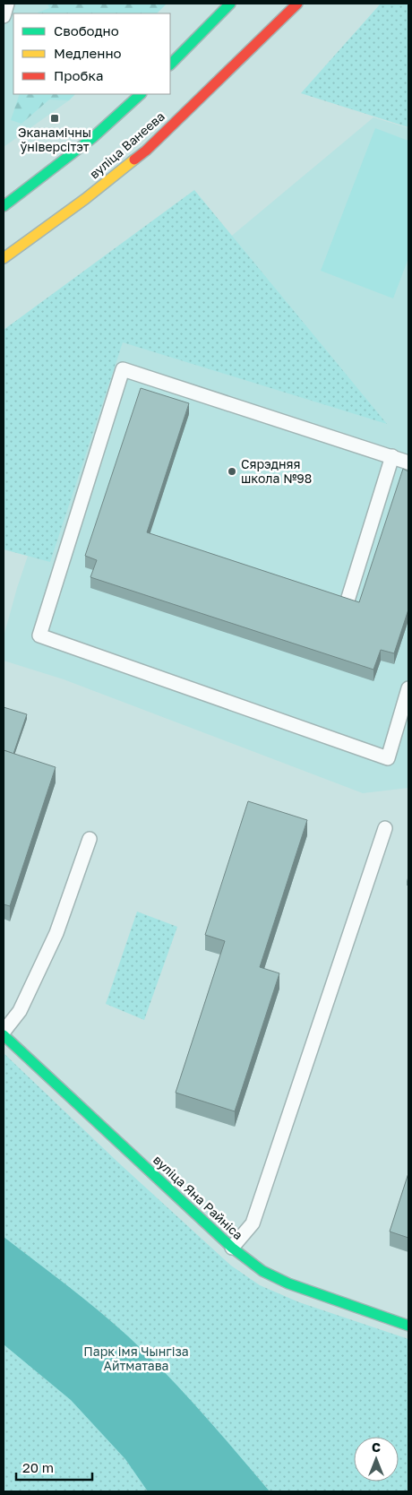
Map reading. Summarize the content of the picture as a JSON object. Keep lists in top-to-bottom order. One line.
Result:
{"streets":{"main road":["вуліца Ванеева","вуліца Яна Райніса"]},"parks":["Парк імя Чынгіза Айтматава"],"places":{"transit":["Эканамічны ўніверсітэт"],"other":["Сярэдняя школа №98"]},"legend":["Свободно","Медленно","Пробка"],"scale_bar":"20 m","north":"top"}
